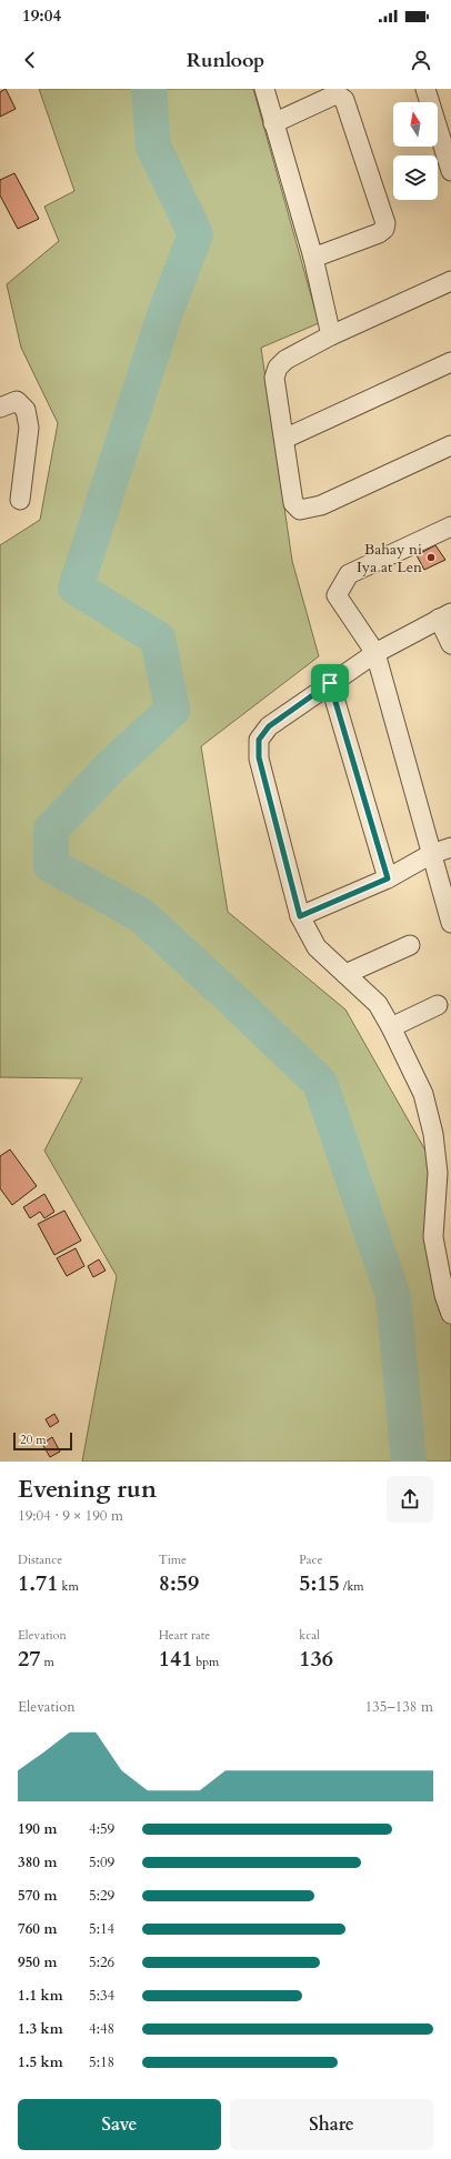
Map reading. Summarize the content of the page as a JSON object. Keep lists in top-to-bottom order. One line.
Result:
{"places":["Bahay ni Iya at Len"],"scale_bar":"20 m","north":"top","page":{"status":"19:04","header":"Runloop","scale":"20 m","heading":["Evening run","19:04 · 9 × 190 m"],"stats":[["Distance","1.71 km"],["Time","8:59"],["Pace","5:15 /km"],["Elevation","27 m"],["Heart rate","141 bpm"],["kcal","136"]],"chart":["Elevation","135–138 m"],"list":[{"name":"190 m","note":"4:59"},{"name":"380 m","note":"5:09"},{"name":"570 m","note":"5:29"},{"name":"760 m","note":"5:14"},{"name":"950 m","note":"5:26"},{"name":"1.1 km","note":"5:34"},{"name":"1.3 km","note":"4:48"},{"name":"1.5 km","note":"5:18"}],"buttons":["Save","Share"]}}
